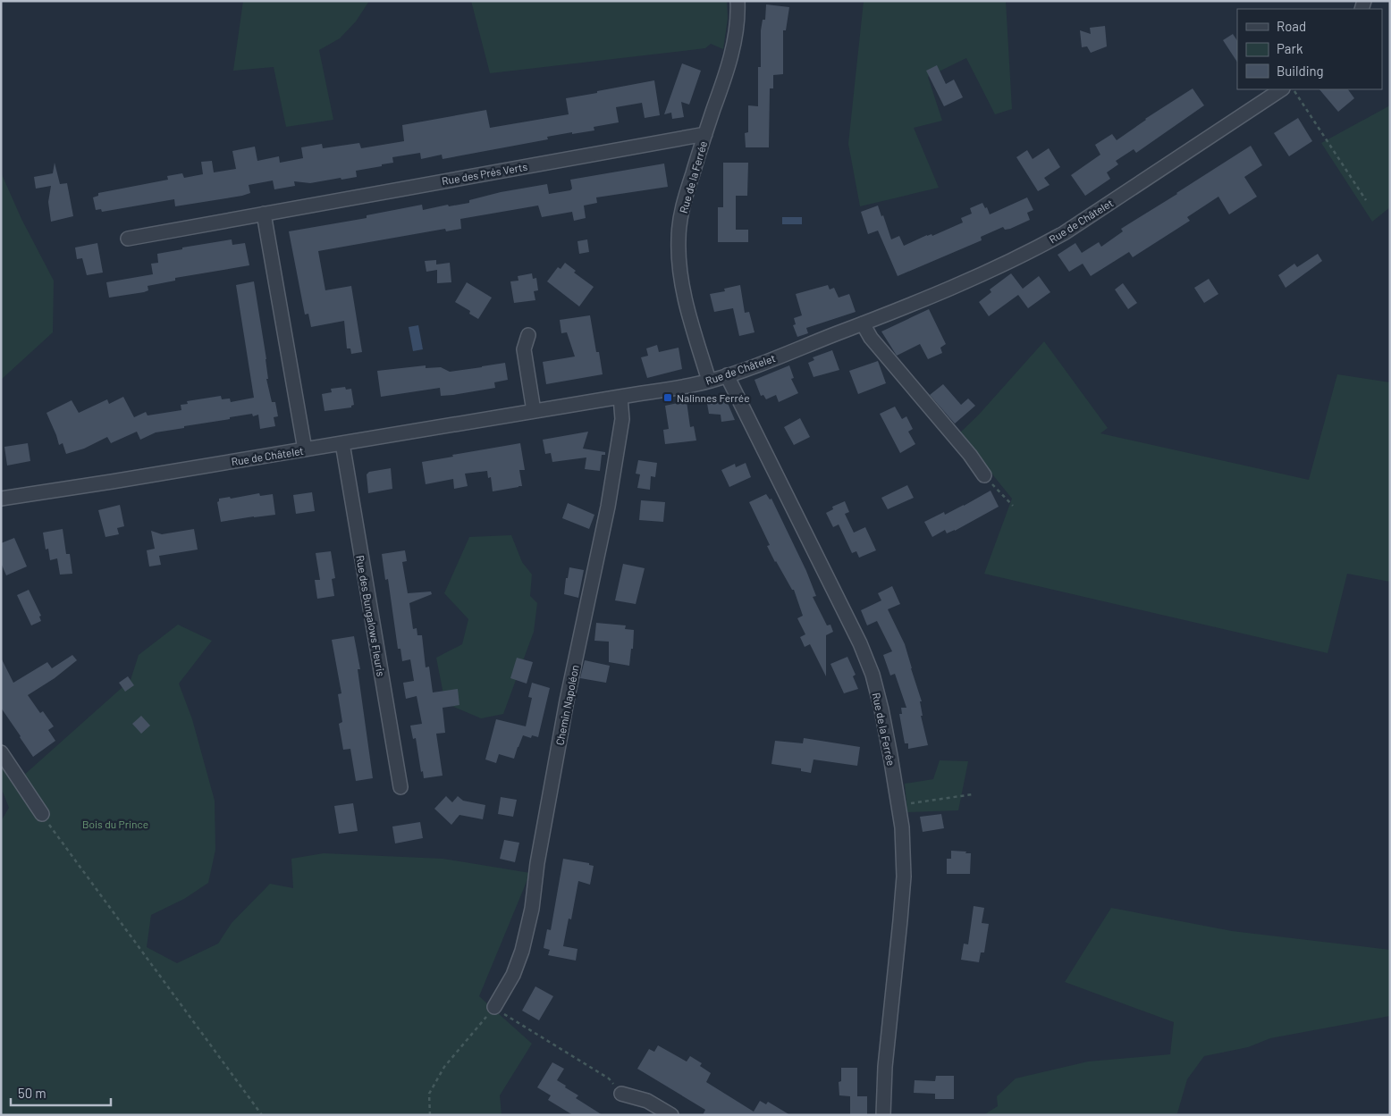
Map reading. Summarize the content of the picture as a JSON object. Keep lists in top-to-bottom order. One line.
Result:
{"streets":{"street":["Rue des Prés Verts","Rue de la Ferrée","Rue de Châtelet","Rue des Bungalows Fleuris","Chemin Napoléon"]},"crossings":[["Rue des Prés Verts","Rue de la Ferrée"],["Rue de la Ferrée","Rue de Châtelet"],["Rue de Châtelet","Rue des Bungalows Fleuris"],["Rue de Châtelet","Chemin Napoléon"]],"parks":["Bois du Prince"],"places":{"transit":["Nalinnes Ferrée"]},"legend":["Road","Park","Building"],"scale_bar":"50 m"}
